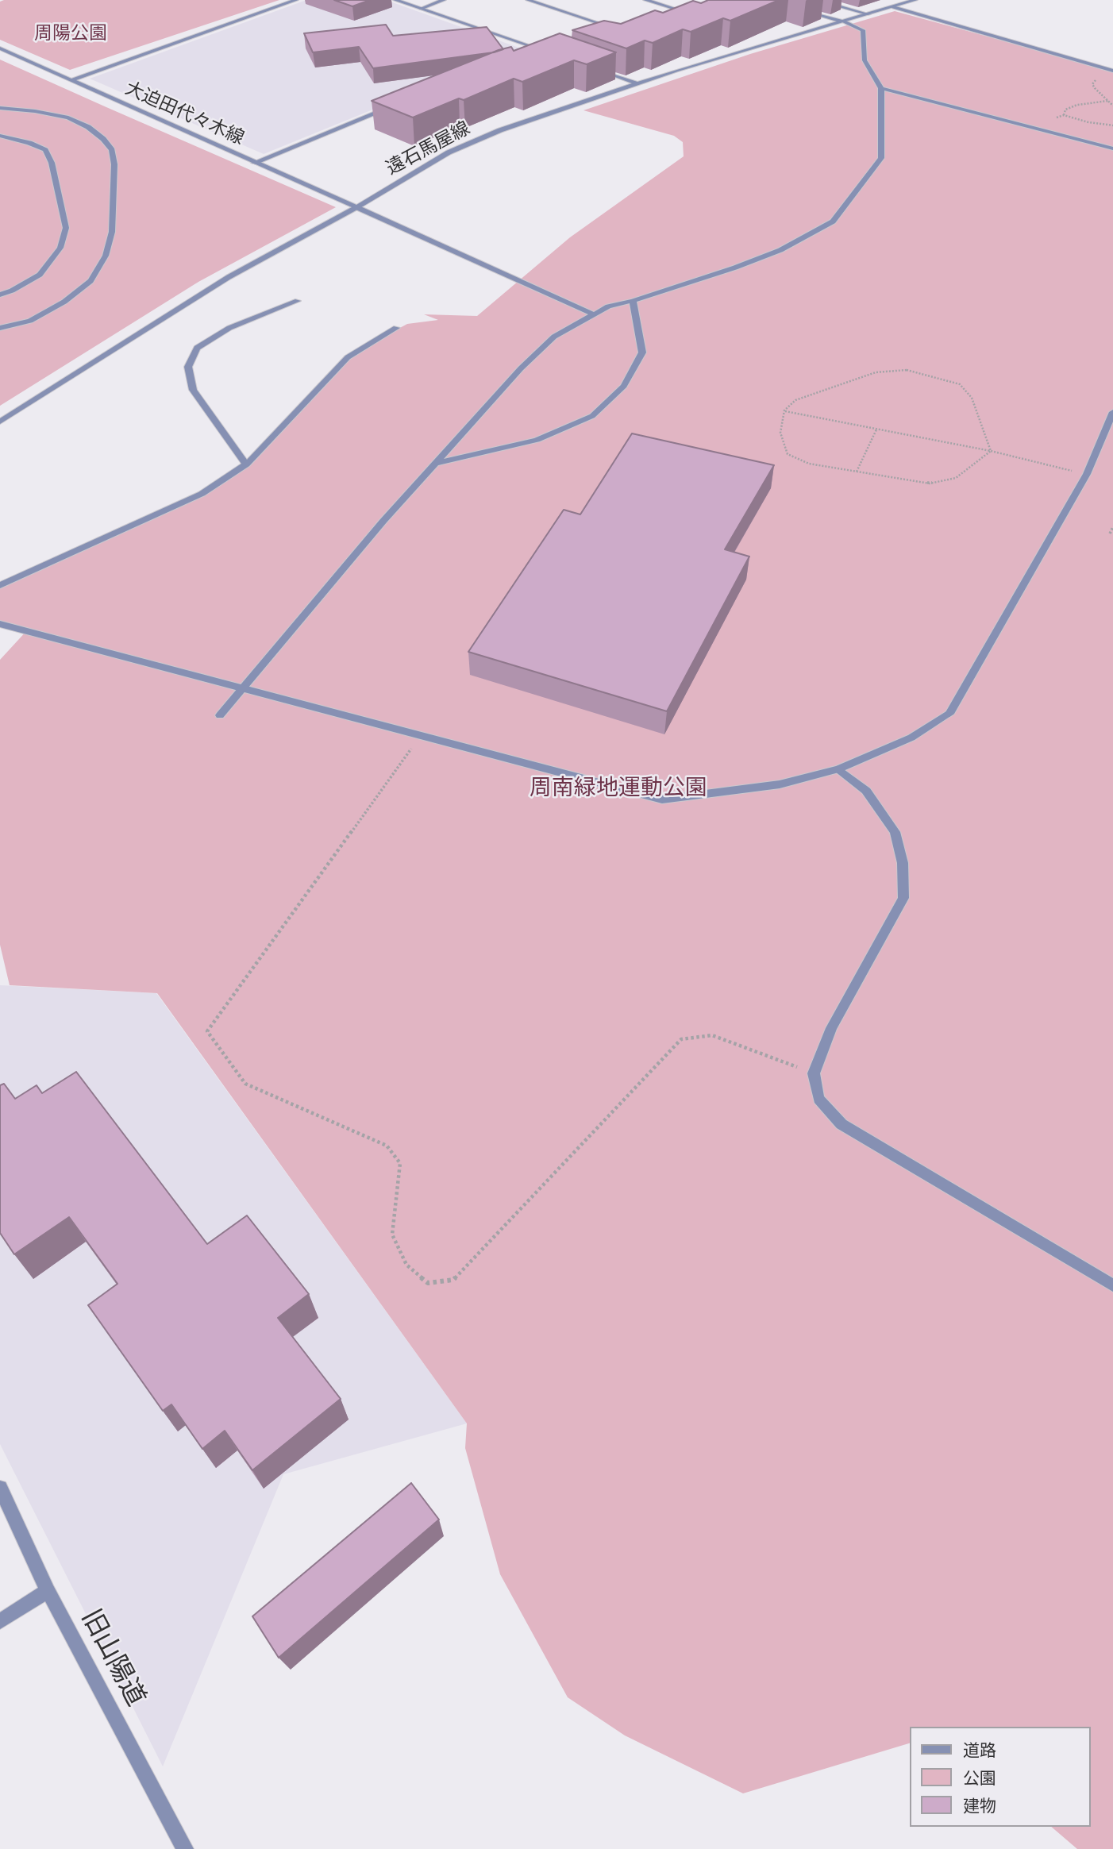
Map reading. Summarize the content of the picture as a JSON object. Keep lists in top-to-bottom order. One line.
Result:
{"streets":{"street":["大迫田代々木線","遠石馬屋線","旧山陽道"]},"crossings":[["大迫田代々木線","遠石馬屋線"]],"parks":["周陽公園","周南緑地運動公園"],"legend":["道路","公園","建物"]}
